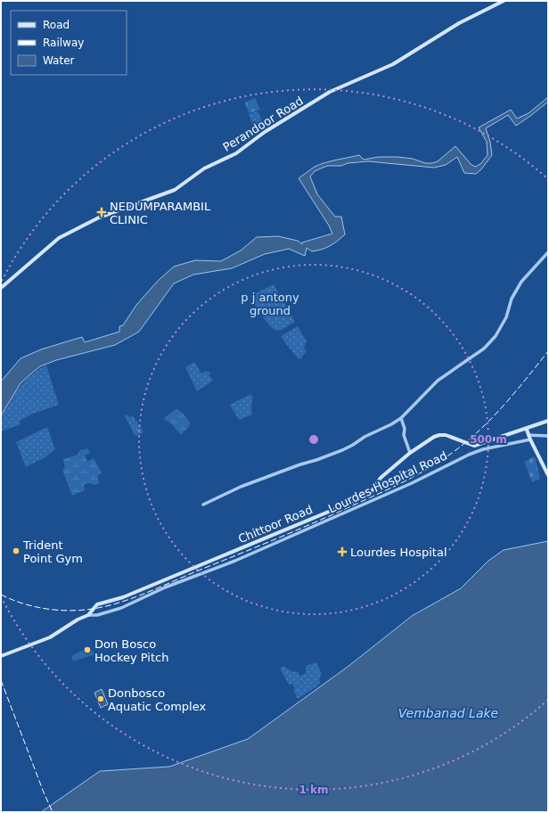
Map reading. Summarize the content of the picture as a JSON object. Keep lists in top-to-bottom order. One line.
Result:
{"streets":{"main road":["Perandoor Road","Chittoor Road"],"street":["Lourdes Hospital Road"]},"crossings":[["Lourdes Hospital Road","Chittoor Road"]],"water":["Vembanad Lake"],"parks":["p j antony ground"],"places":{"health":["NEDUMPARAMBIL CLINIC","Lourdes Hospital"],"other":["Trident Point Gym","Don Bosco Hockey Pitch","Donbosco Aquatic Complex"]},"legend":["Road","Railway","Water"],"rings":["500 m","1 km"]}
